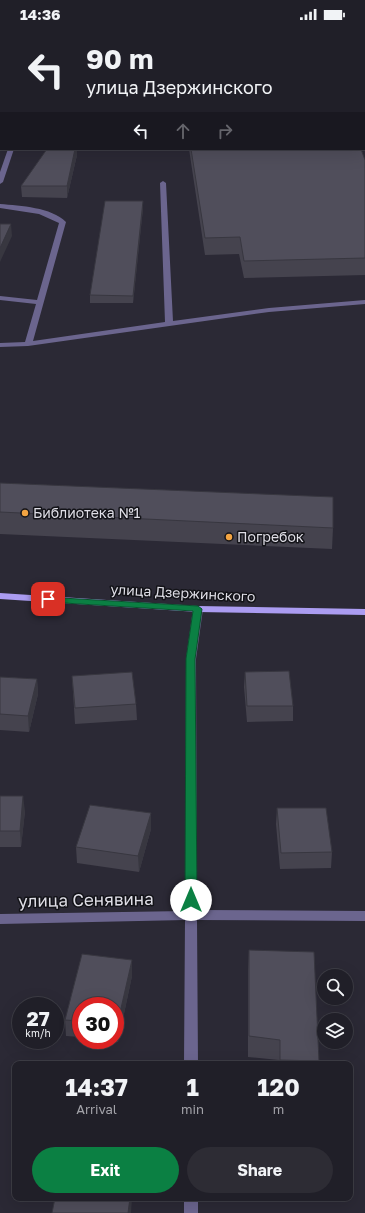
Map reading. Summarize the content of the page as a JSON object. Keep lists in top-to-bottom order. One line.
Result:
{"streets":{"main road":["улица Дзержинского"],"street":["улица Сенявина"]},"places":["Библиотека №1","Погребок"],"page":{"status":"14:36","turn":["90 m","улица Дзержинского"],"speed":"27 km/h","limit":"30","eta":["14:37","Arrival","1","min","120","m"],"buttons":["Exit","Share"]}}
